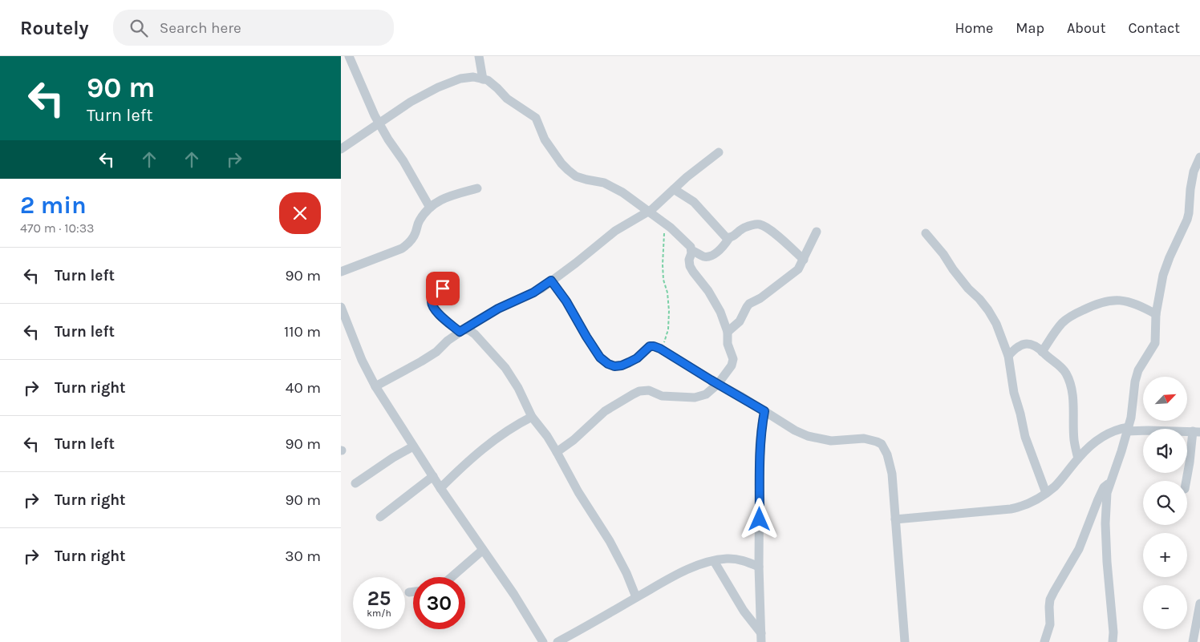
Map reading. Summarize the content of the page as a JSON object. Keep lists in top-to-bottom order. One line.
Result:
{"north":"top right","page":{"header":"Routely","search":"Search here","nav":["Home","Map","About","Contact"],"turn":["90 m","Turn left"],"heading":["2 min","470 m · 10:33"],"list":[{"name":"Turn left","value":"90 m"},{"name":"Turn left","value":"110 m"},{"name":"Turn right","value":"40 m"},{"name":"Turn left","value":"90 m"},{"name":"Turn right","value":"90 m"},{"name":"Turn right","value":"30 m"}],"map_buttons":["+","−"],"speed":"25 km/h","limit":"30"}}
